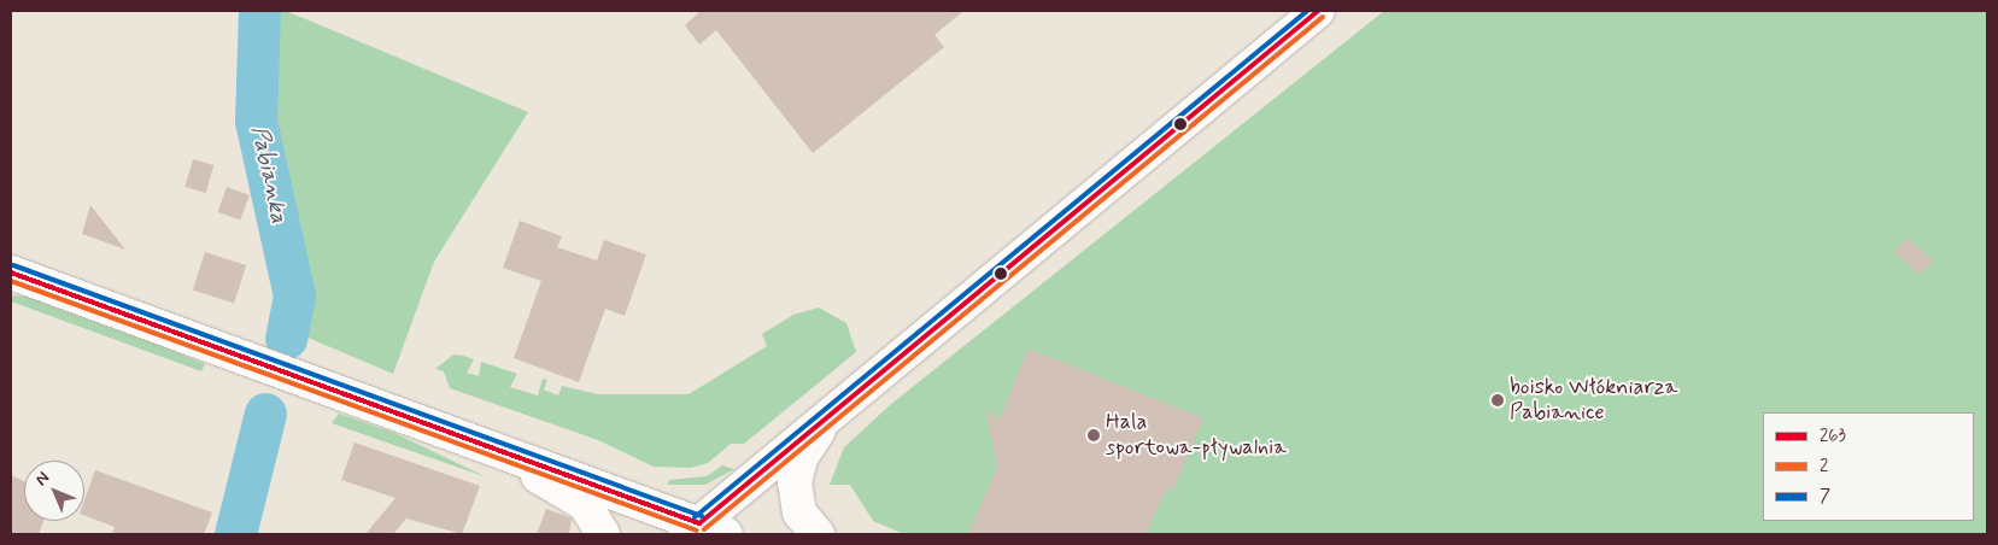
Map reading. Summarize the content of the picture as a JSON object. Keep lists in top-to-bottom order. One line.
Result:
{"water":["Pabianka"],"places":["boisko Włókniarza Pabianice","Hala sportowa-pływalnia"],"lines":["transit line 263","transit line 7","transit line 2"],"legend":["263","2","7"],"north":"top left"}
